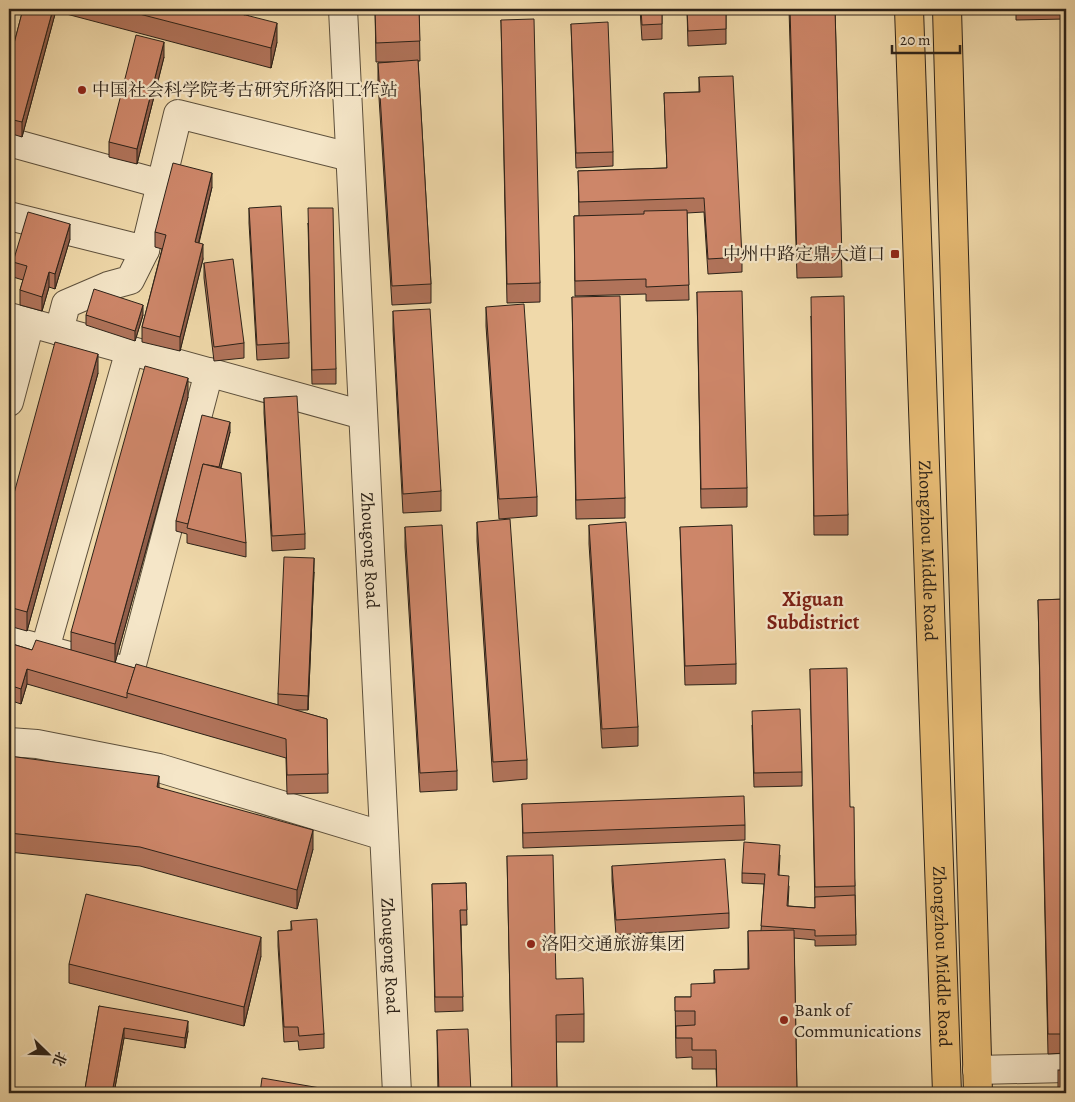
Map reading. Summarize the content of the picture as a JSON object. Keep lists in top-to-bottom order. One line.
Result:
{"streets":{"main road":["Zhongzhou Middle Road"],"street":["Zhougong Road"]},"districts":["Xiguan Subdistrict"],"places":{"other":["中国社会科学院考古研究所洛阳工作站","洛阳交通旅游集团","Bank of Communications"],"transit":["中州中路定鼎大道口"]},"scale_bar":"20 m","north":"bottom right"}
